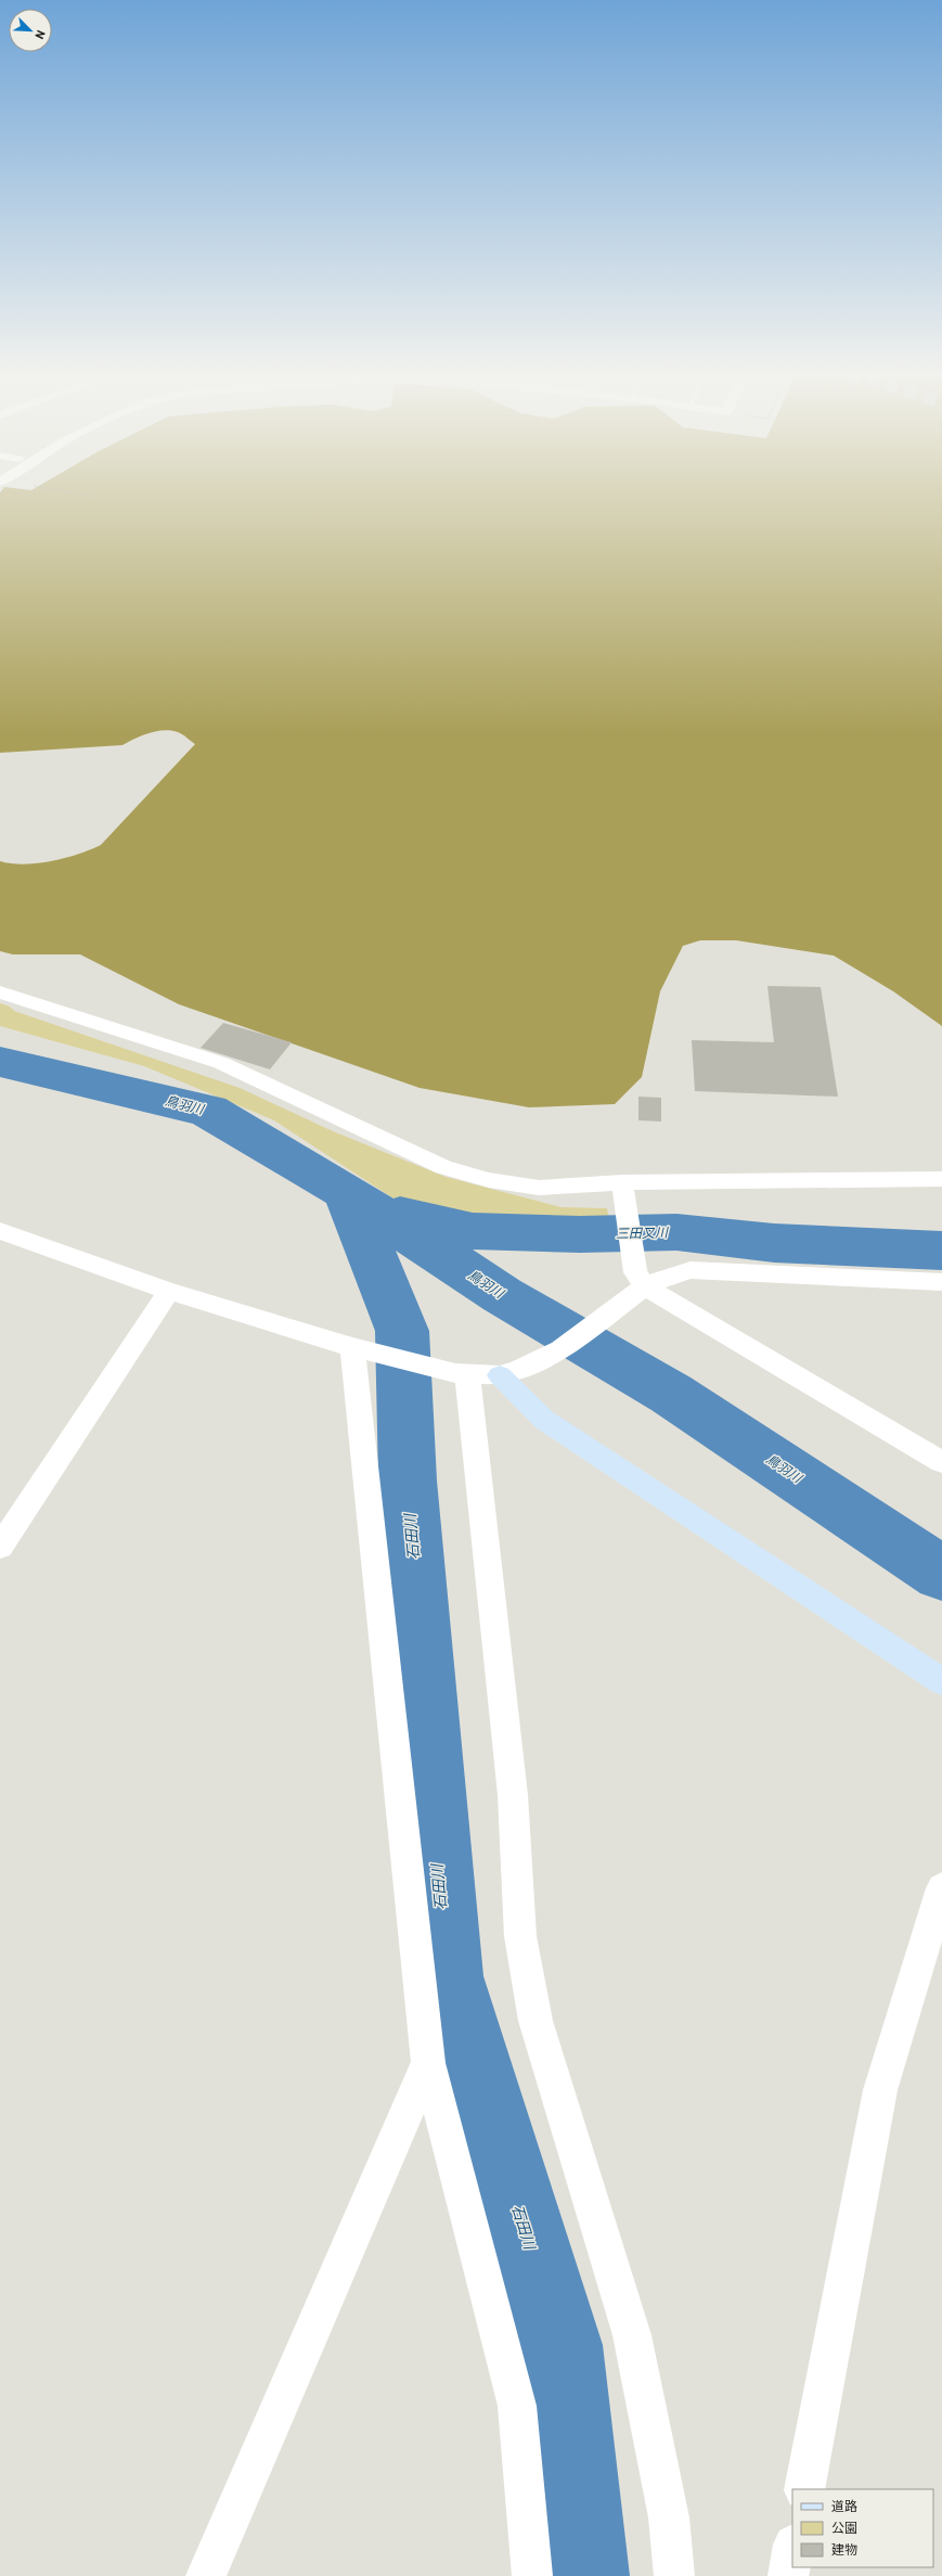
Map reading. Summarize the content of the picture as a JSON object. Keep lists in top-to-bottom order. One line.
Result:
{"water":["鳥羽川","三田叉川","石田川"],"legend":["道路","公園","建物"],"north":"bottom right"}
